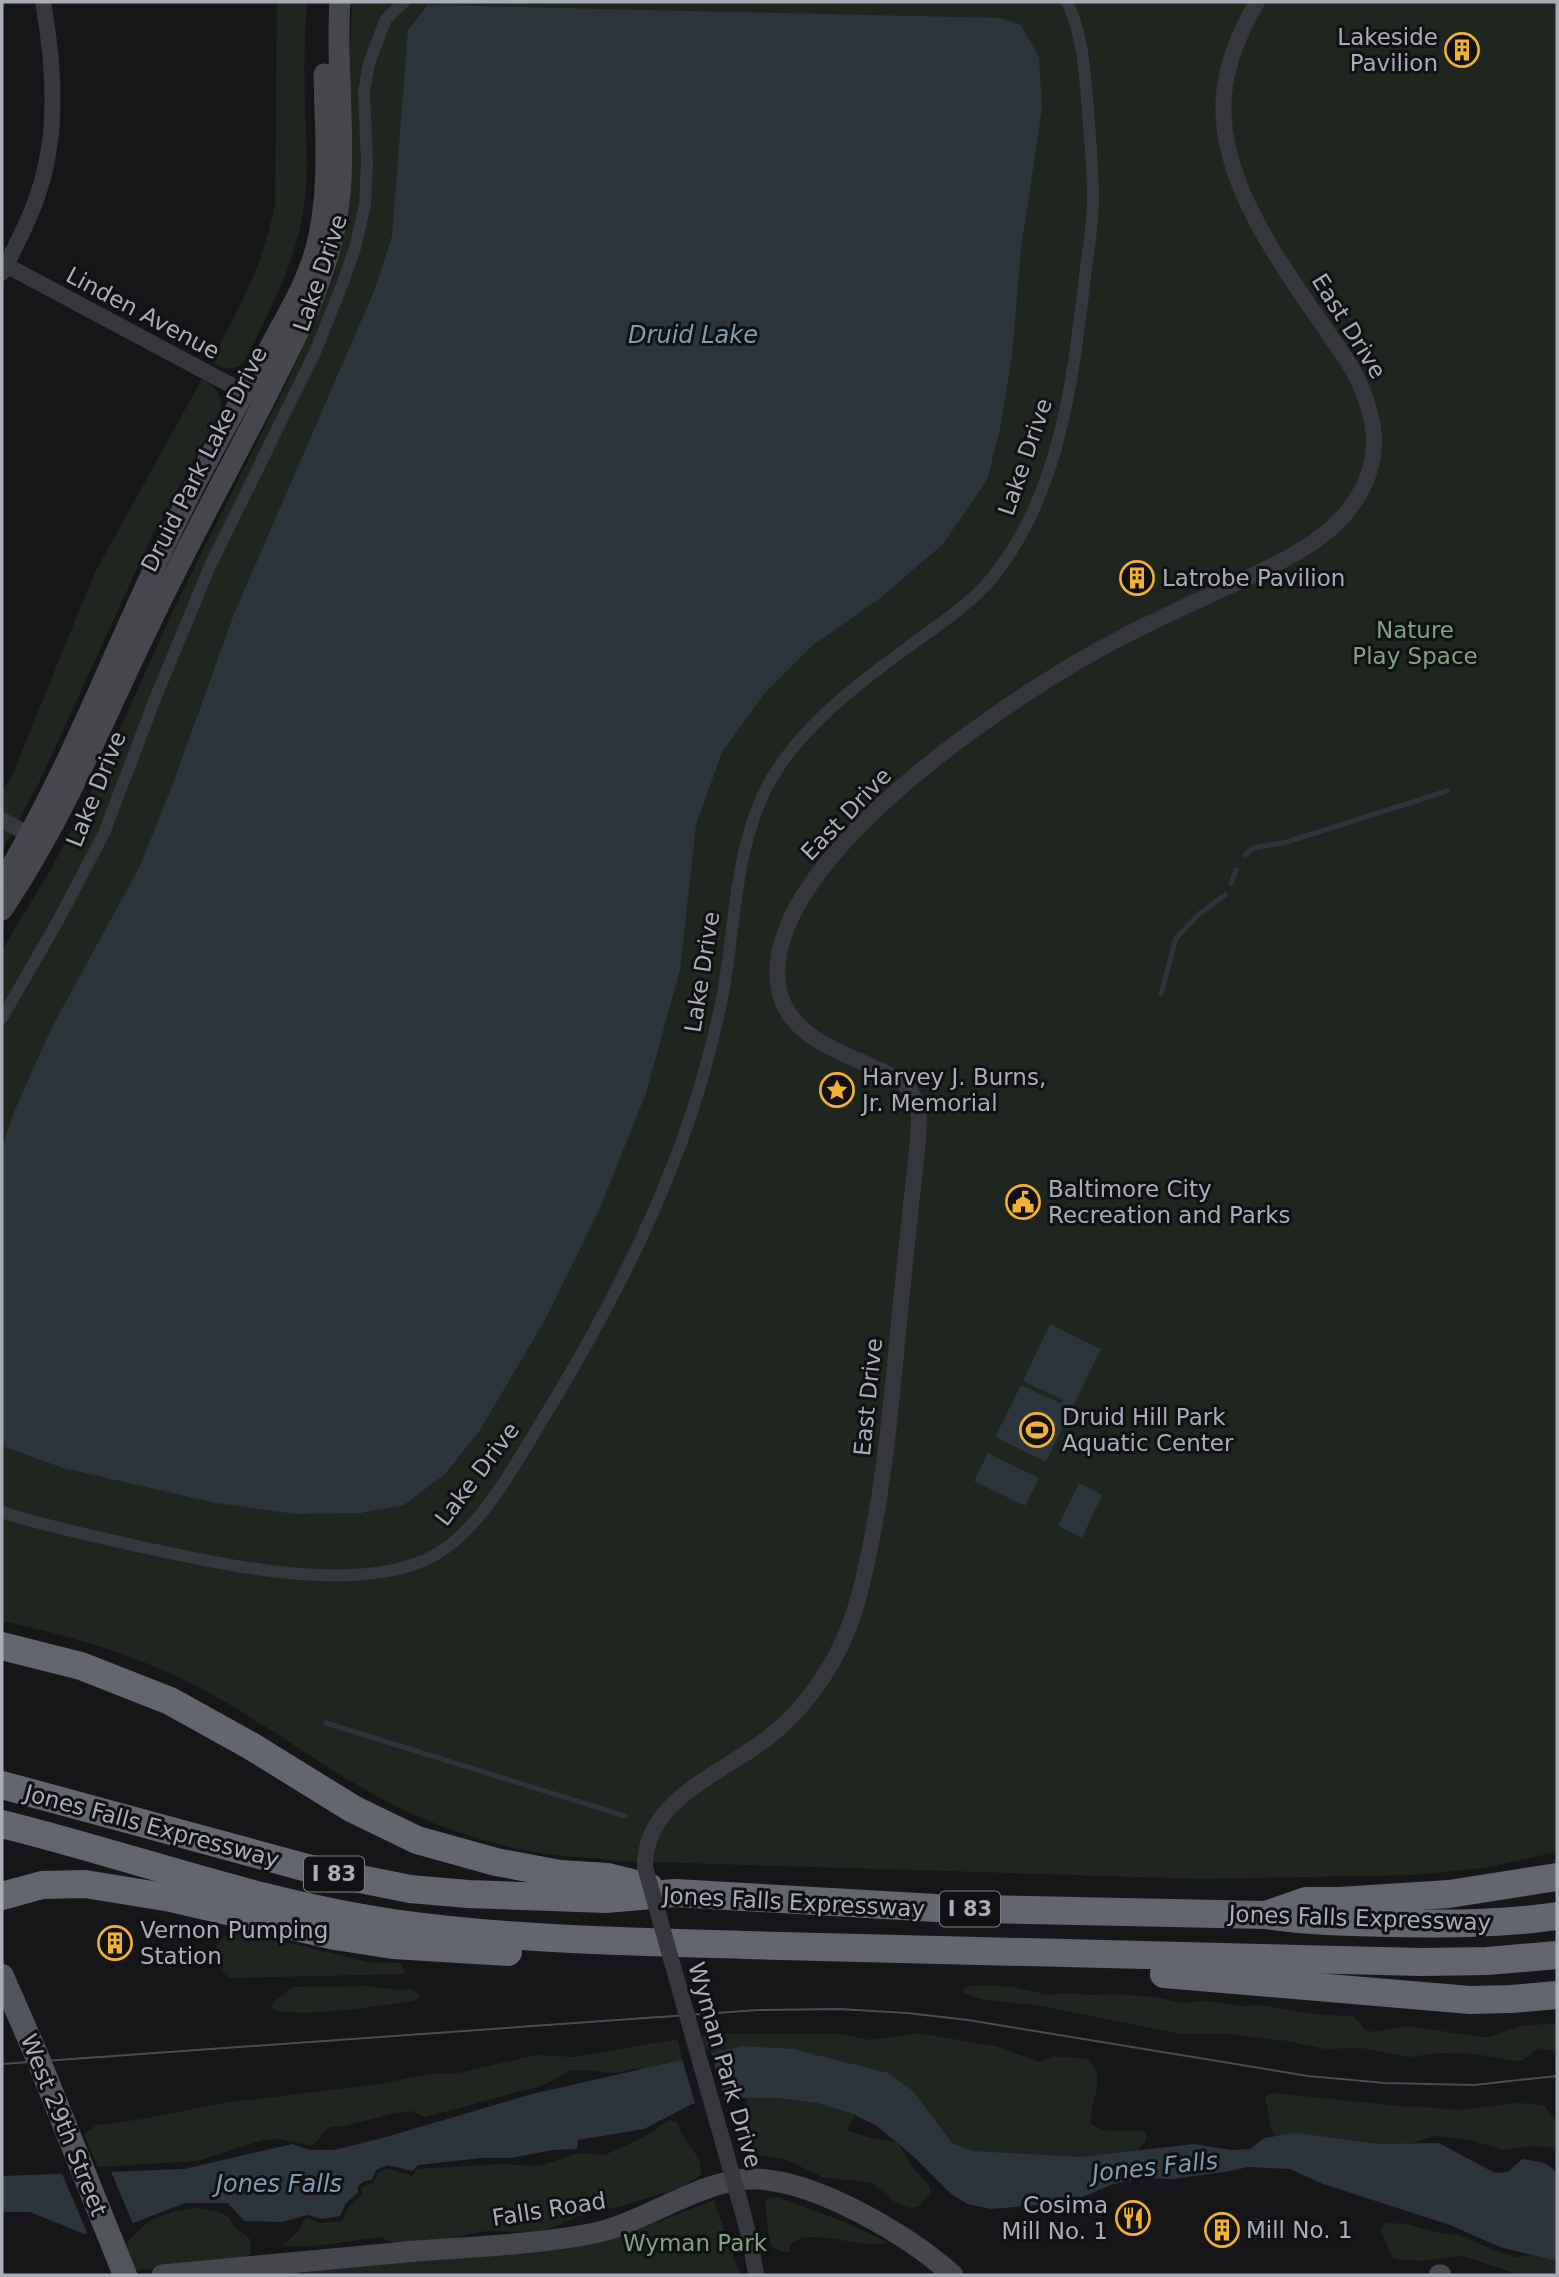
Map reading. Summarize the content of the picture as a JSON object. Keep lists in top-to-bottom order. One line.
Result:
{"streets":{"highway":["Jones Falls Expressway","I 83"],"main road":["Druid Park Lake Drive","West 29th Street","Falls Road"],"street":["Lake Drive","Linden Avenue","East Drive","Wyman Park Drive"]},"crossings":[["Linden Avenue","Druid Park Lake Drive"],["East Drive","Wyman Park Drive"]],"water":["Druid Lake","Jones Falls"],"parks":["Nature Play Space","Wyman Park"],"places":{"building":["Lakeside Pavilion","Latrobe Pavilion","Vernon Pumping Station","Mill No. 1"],"place":["Harvey J. Burns, Jr. Memorial"],"public building":["Baltimore City Recreation and Parks"],"sports":["Druid Hill Park Aquatic Center"],"restaurant":["Cosima Mill No. 1"]}}
